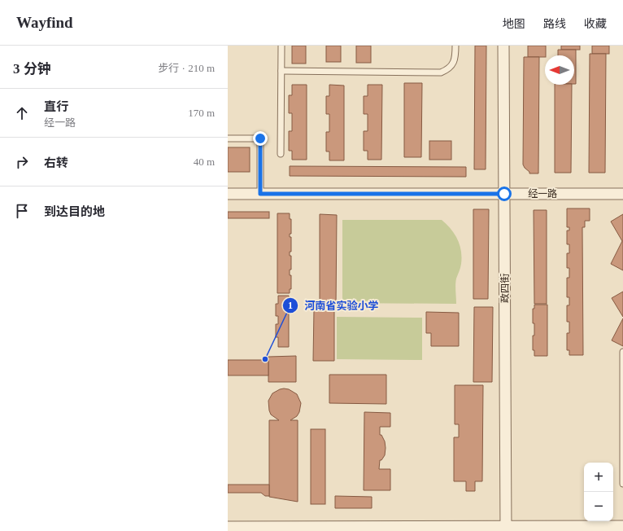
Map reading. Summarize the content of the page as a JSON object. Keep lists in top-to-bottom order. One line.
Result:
{"streets":{"street":["经一路","政四街"]},"crossings":[["经一路","政四街"]],"places":["河南省实验小学"],"north":"left","page":{"header":"Wayfind","nav":["地图","路线","收藏"],"heading":["3 分钟","步行 · 210 m"],"list":[["直行","经一路","170 m"],["右转","40 m"],"到达目的地"],"map_buttons":["+","−"]}}
